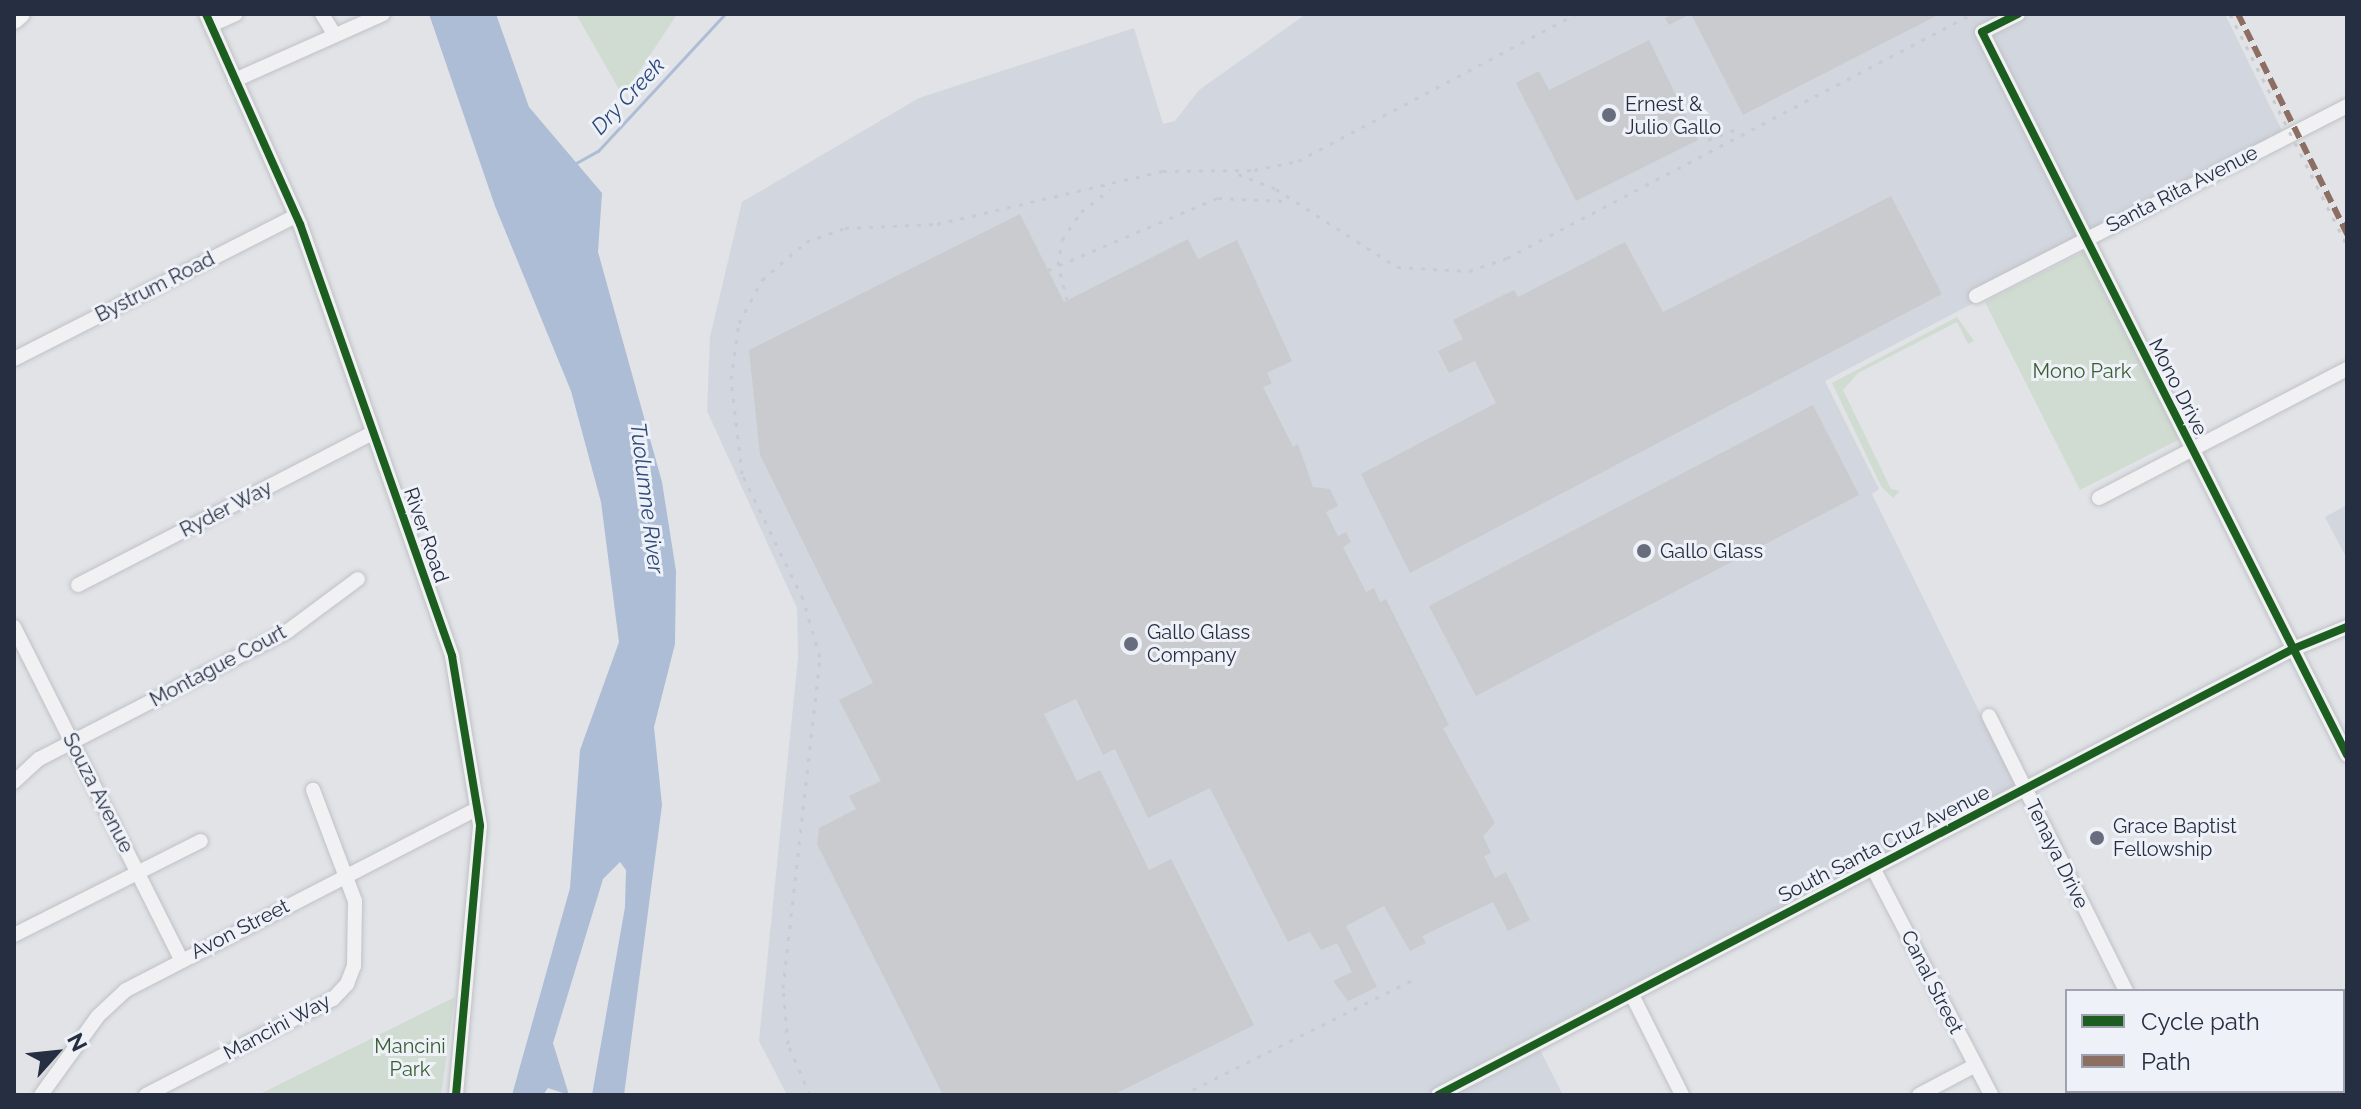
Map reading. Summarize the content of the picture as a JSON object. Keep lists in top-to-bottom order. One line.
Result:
{"streets":{"street":["Santa Rita Avenue","Bystrum Road","Mono Drive","Ryder Way","River Road","Montague Court","Souza Avenue","South Santa Cruz Avenue","Tenaya Drive","Avon Street","Canal Street","Mancini Way"]},"crossings":[["Santa Rita Avenue","Mono Drive"],["Bystrum Road","River Road"],["Mono Drive","South Santa Cruz Avenue"],["Ryder Way","River Road"],["River Road","Avon Street"],["Montague Court","Souza Avenue"],["Souza Avenue","Avon Street"],["South Santa Cruz Avenue","Tenaya Drive"],["South Santa Cruz Avenue","Canal Street"],["Avon Street","Mancini Way"]],"water":["Dry Creek","Tuolumne River"],"parks":["Mono Park","Mancini Park"],"places":["Ernest & Julio Gallo","Gallo Glass","Gallo Glass Company","Grace Baptist Fellowship"],"legend":["Cycle path","Path"],"north":"top right"}
